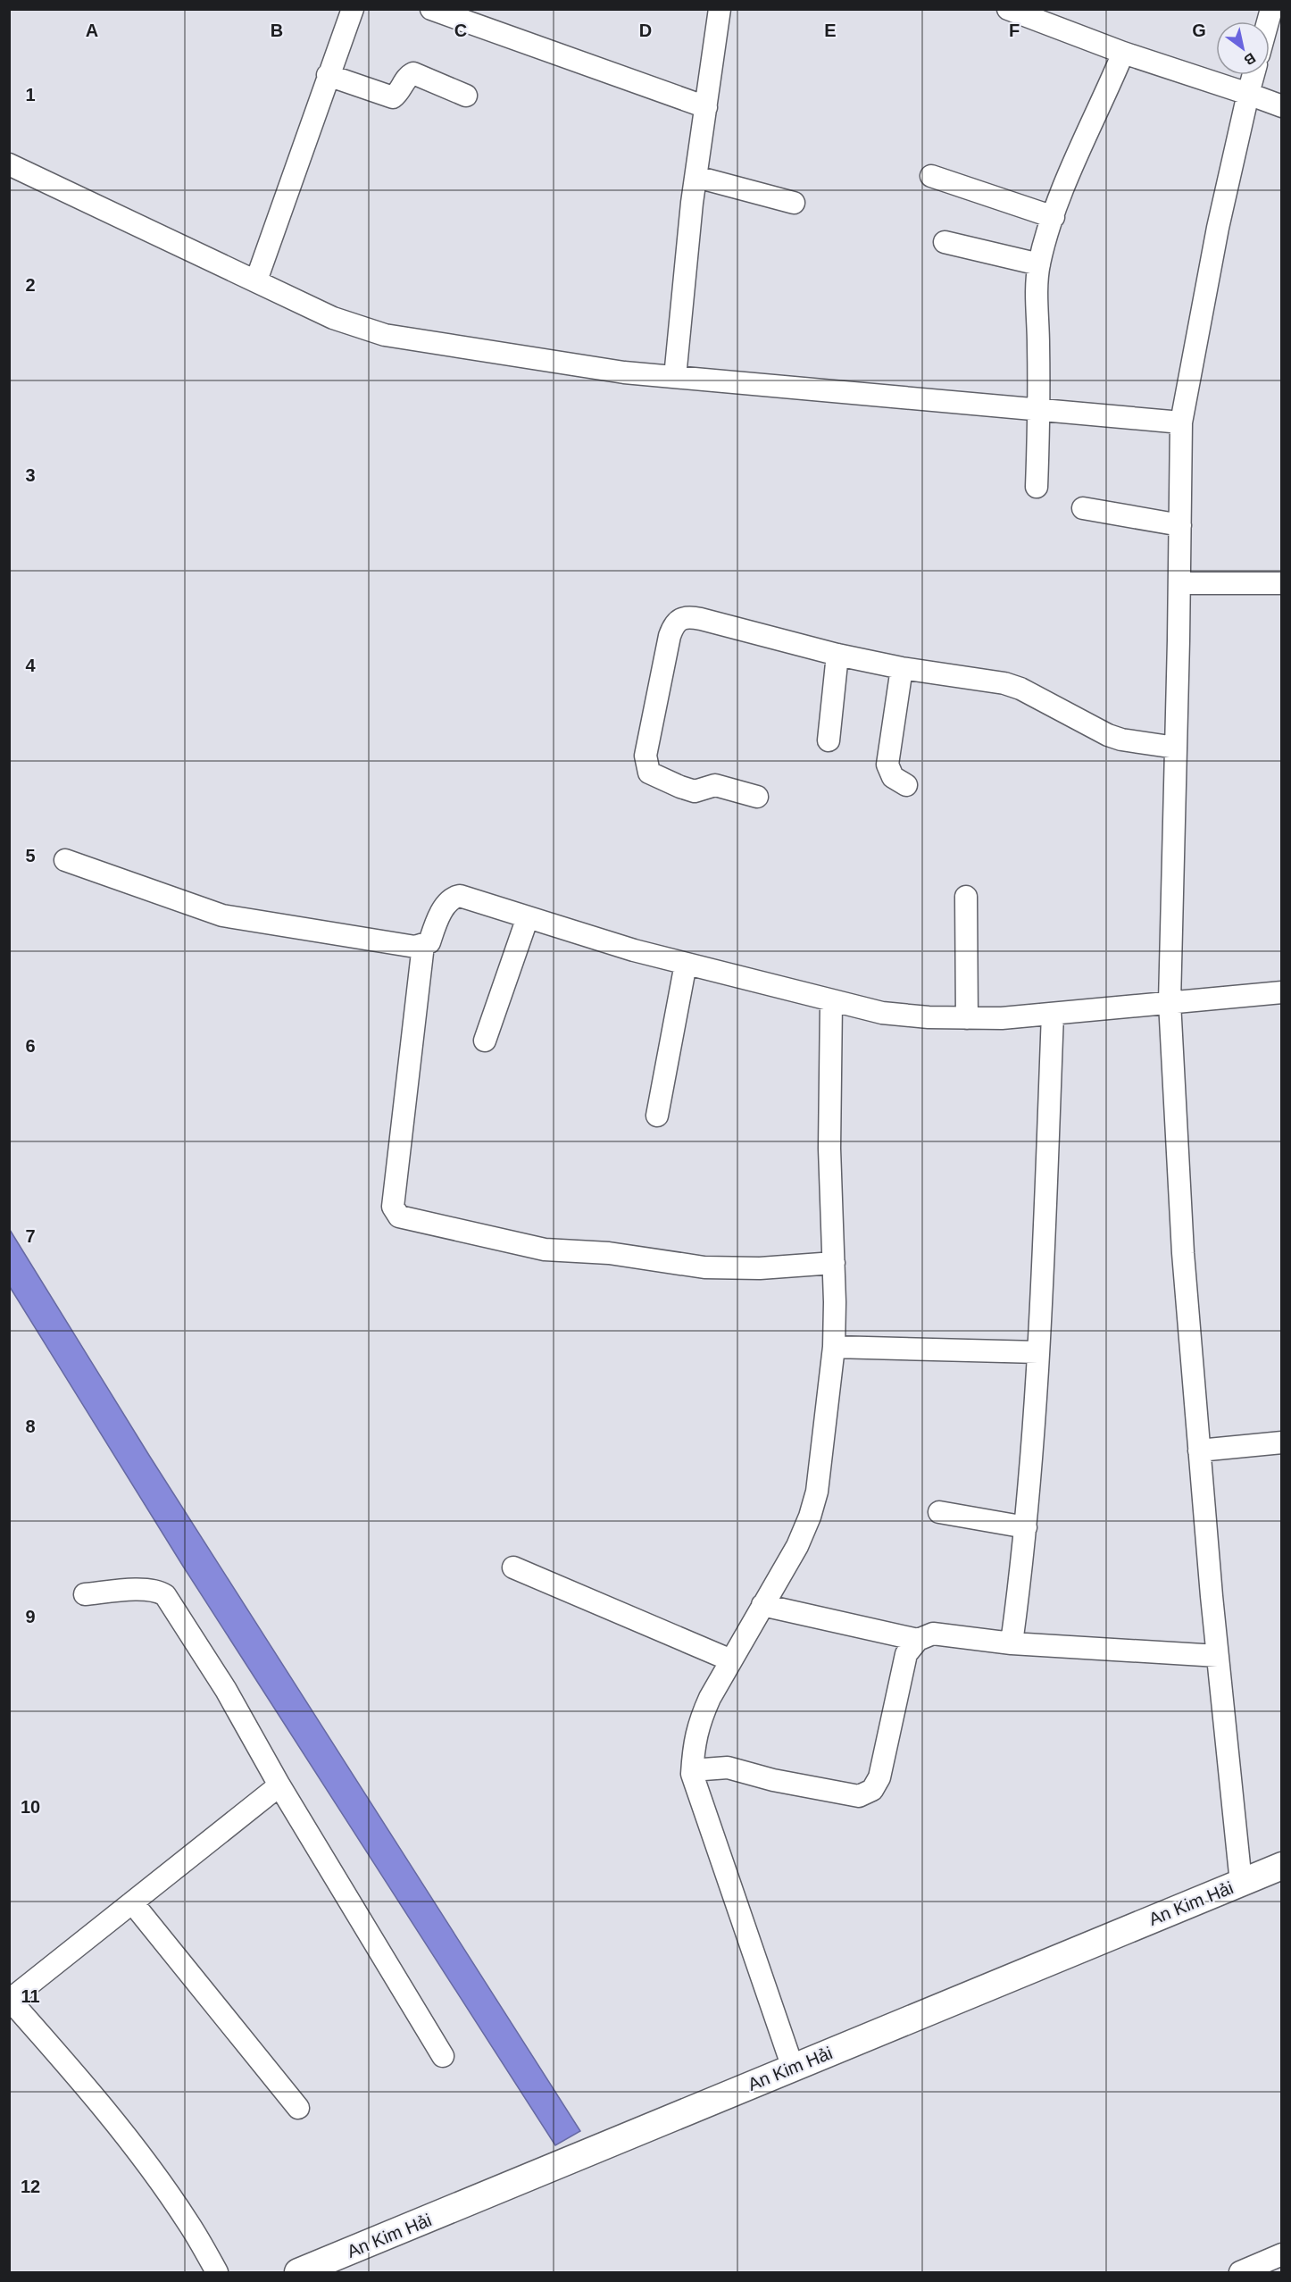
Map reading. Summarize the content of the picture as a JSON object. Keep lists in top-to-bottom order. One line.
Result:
{"streets":{"street":["An Kim Hải"]},"north":"bottom right","grid":{"columns":["A","B","C","D","E","F","G"],"rows":["1","2","3","4","5","6","7","8","9","10","11","12"]}}
